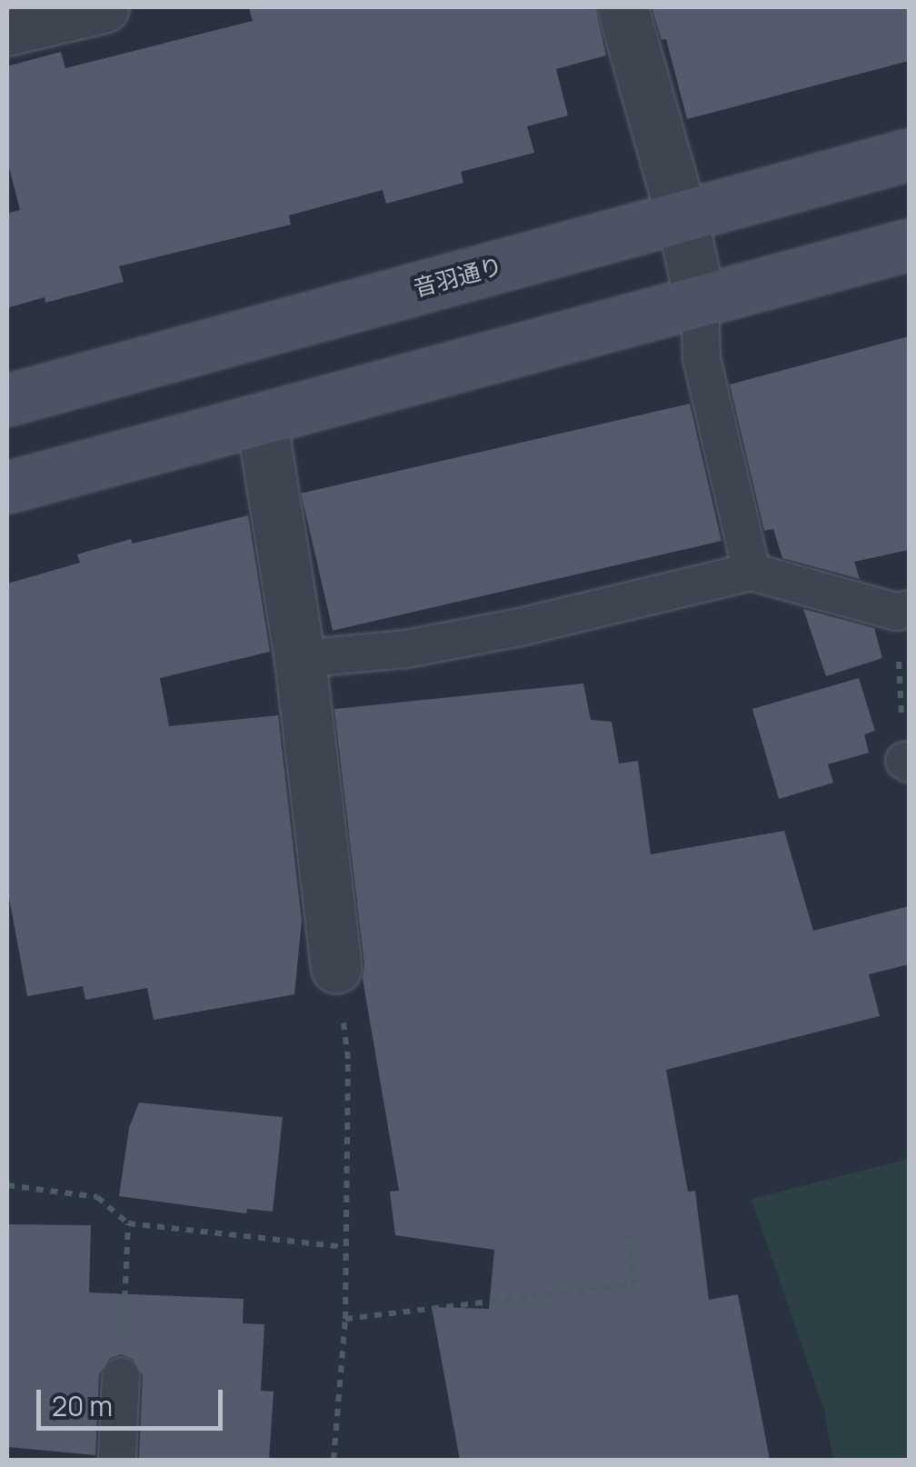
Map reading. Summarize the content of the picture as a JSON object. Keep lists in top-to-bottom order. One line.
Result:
{"streets":{"main road":["音羽通り"]},"scale_bar":"20 m"}
